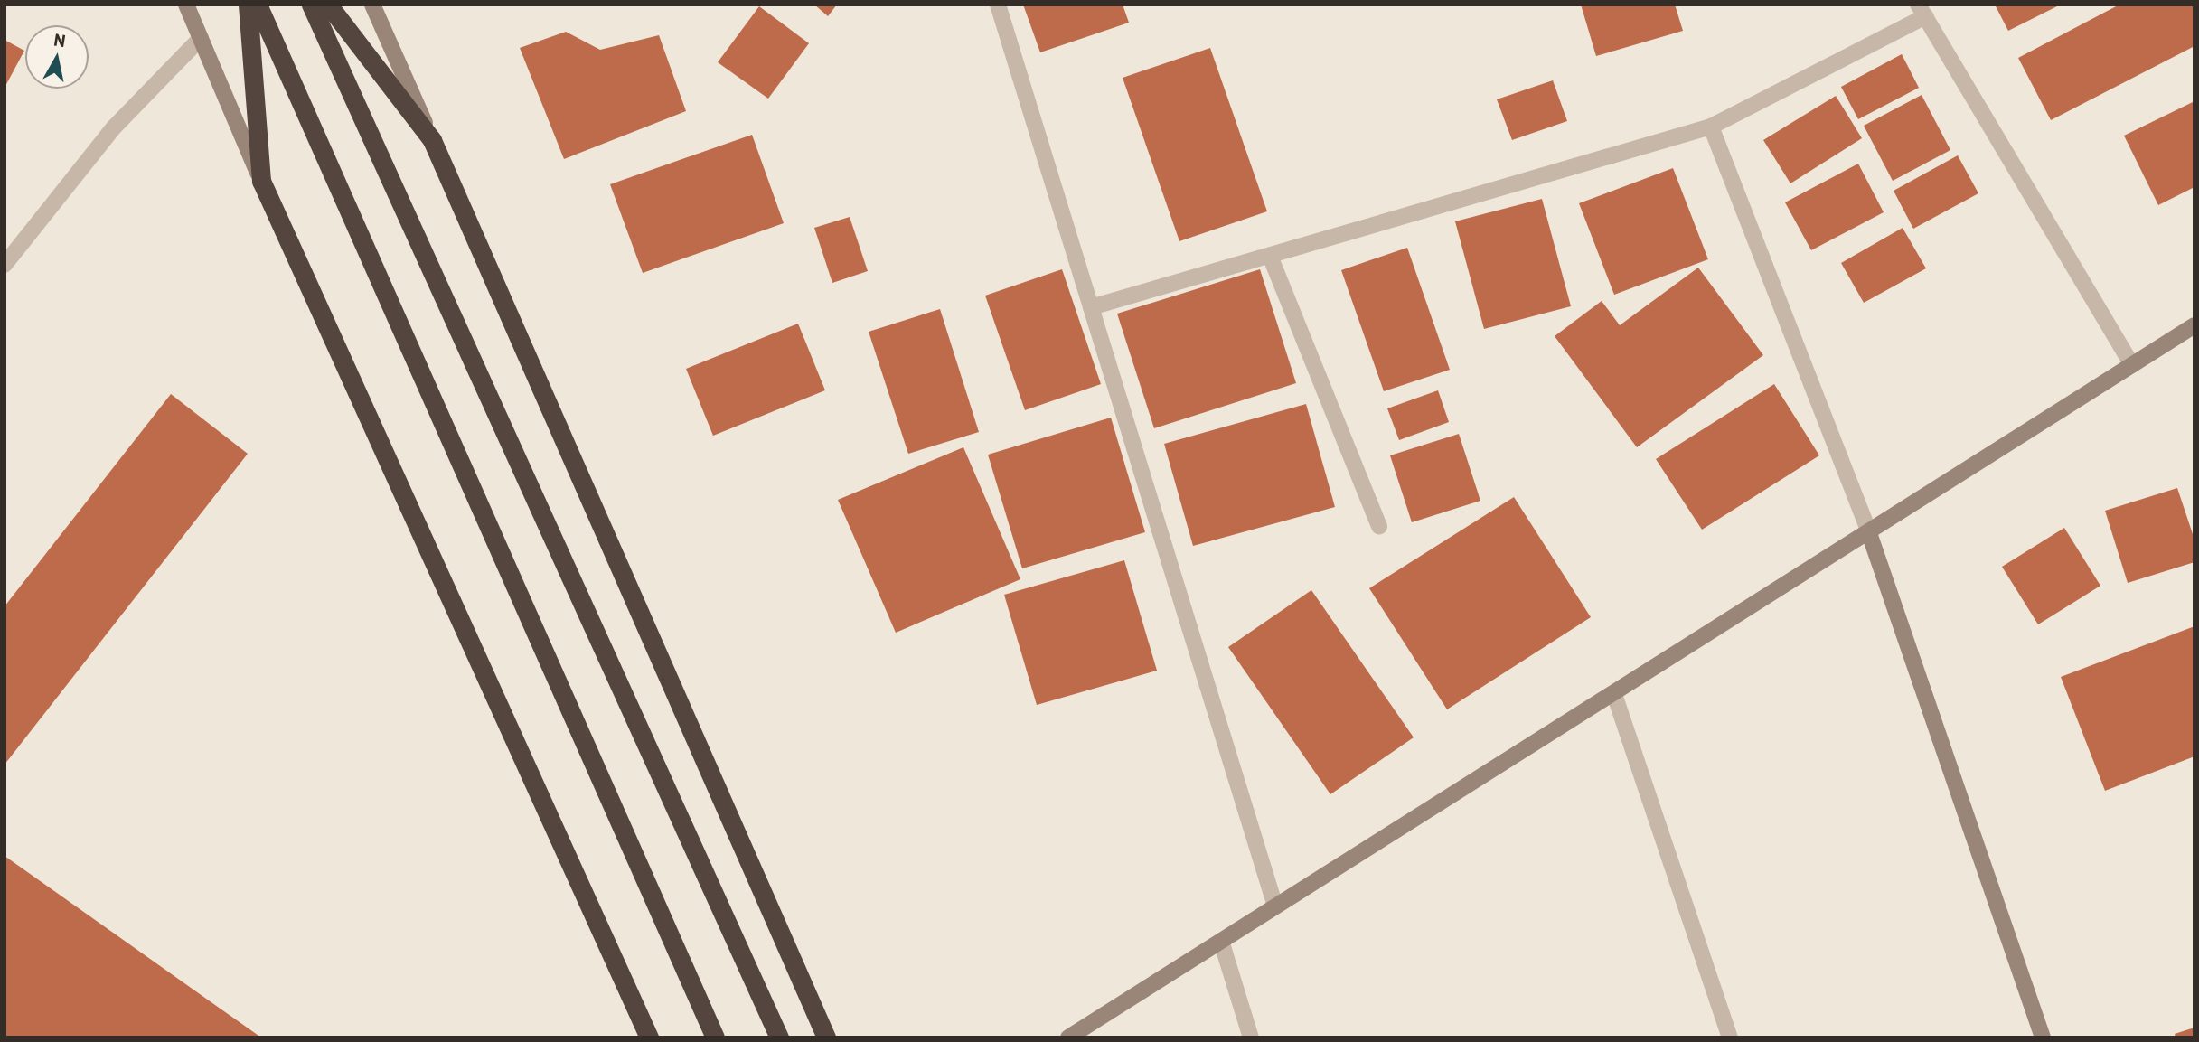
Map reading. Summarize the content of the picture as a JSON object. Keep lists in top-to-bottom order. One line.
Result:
{"north":"top"}
